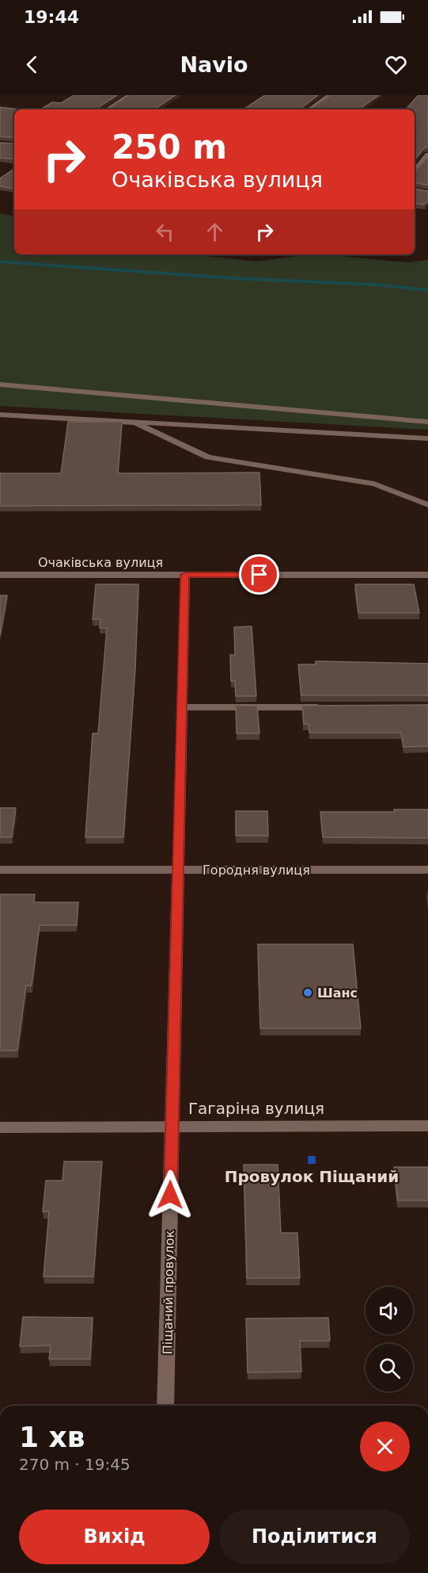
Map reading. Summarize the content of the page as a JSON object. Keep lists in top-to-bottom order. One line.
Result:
{"streets":{"street":["Очаківська вулиця","Городня вулиця","Гагаріна вулиця","Піщаний провулок"]},"crossings":[["Очаківська вулиця","Піщаний провулок"],["Городня вулиця","Піщаний провулок"],["Гагаріна вулиця","Піщаний провулок"]],"places":{"other":["Шанс"],"transit":["Провулок Піщаний"]},"page":{"status":"19:44","header":"Navio","turn":["250 m","Очаківська вулиця"],"heading":["1 хв","270 m · 19:45"],"buttons":["Вихід","Поділитися"]}}
